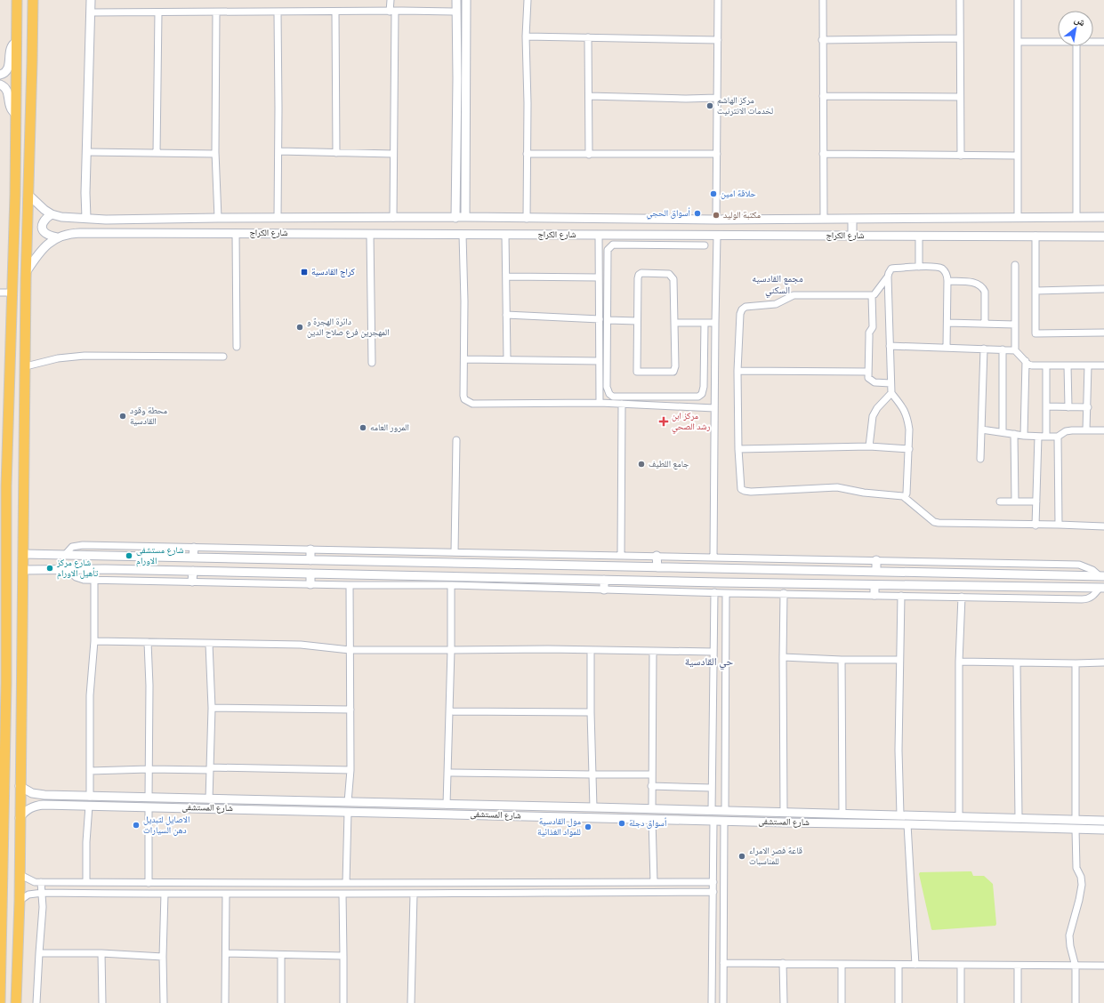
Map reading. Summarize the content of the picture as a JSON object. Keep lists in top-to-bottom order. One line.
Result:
{"streets":{"street":["شارع الكراج","شارع المستشفى"]},"districts":["مجمع القادسيه السكني","حي القادسية"],"places":{"other":["مركز الهاشم لخدمات الانترنيت","حلاقة امين","أسواق الحجي","مكتبة الوليد","دائرة الهجرة و المهجرين فرع صلاح الدين","محطة وقود القادسية","المرور العامه","جامع اللطیف","شارع مستشفى الاورام","شارع مركز تأهيل الاورام","أسواق دجلة","الاصايل لتبديل دهن السيارات","مول القادسية للمواد الغذائية","قاعة فصر الامراء للمناسبات"],"transit":["كراج القادسية"],"health":["مركز ابن رشد الصحي"]},"north":"top right"}
